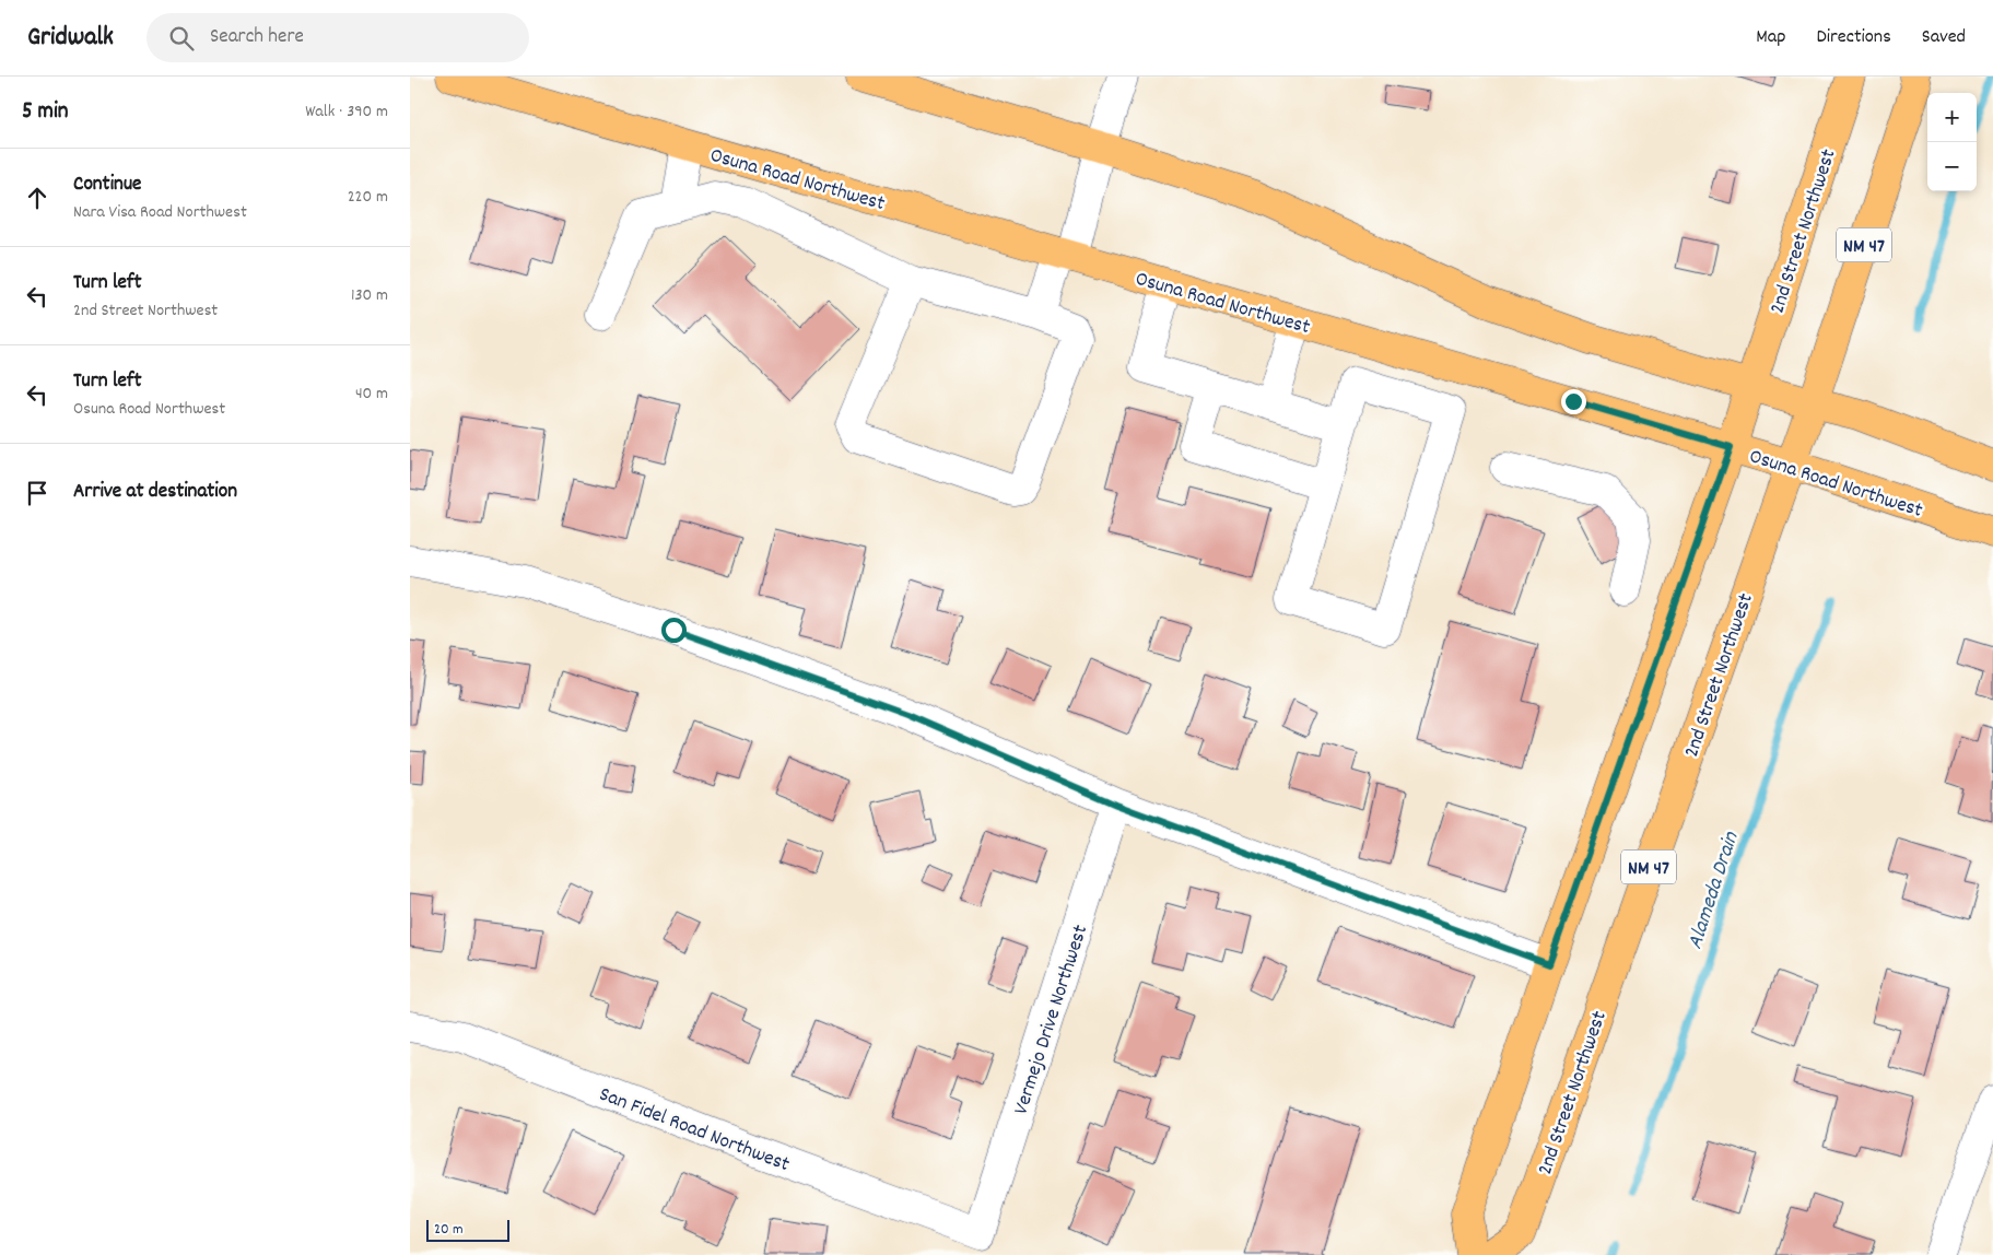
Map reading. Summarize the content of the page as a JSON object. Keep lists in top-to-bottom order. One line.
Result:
{"streets":{"main road":["Osuna Road Northwest","2nd Street Northwest","NM 47"],"street":["Vermejo Drive Northwest","San Fidel Road Northwest"]},"crossings":[["Osuna Road Northwest","2nd Street Northwest"],["Vermejo Drive Northwest","San Fidel Road Northwest"]],"water":["Alameda Drain"],"scale_bar":"20 m","page":{"header":"Gridwalk","search":"Search here","nav":["Map","Directions","Saved"],"heading":["5 min","Walk · 390 m"],"map_buttons":["+","−"],"list":[["Continue","Nara Visa Road Northwest","220 m"],["Turn left","2nd Street Northwest","130 m"],["Turn left","Osuna Road Northwest","40 m"],"Arrive at destination"],"scale":"20 m"}}
